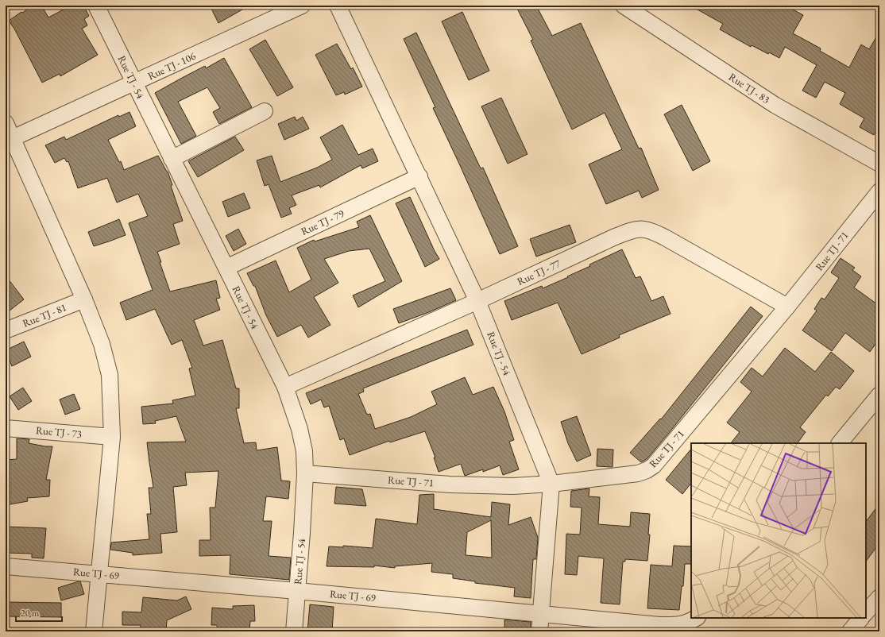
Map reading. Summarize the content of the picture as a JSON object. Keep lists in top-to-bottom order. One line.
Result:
{"streets":{"street":["Rue TJ - 106","Rue TJ - 54","Rue TJ - 83","Rue TJ - 79","Rue TJ - 71","Rue TJ - 77","Rue TJ - 81","Rue TJ - 73","Rue TJ - 69"]},"crossings":[["Rue TJ - 106","Rue TJ - 54"],["Rue TJ - 54","Rue TJ - 79"],["Rue TJ - 54","Rue TJ - 71"],["Rue TJ - 54","Rue TJ - 77"],["Rue TJ - 54","Rue TJ - 69"],["Rue TJ - 71","Rue TJ - 77"]],"scale_bar":"20 m"}
